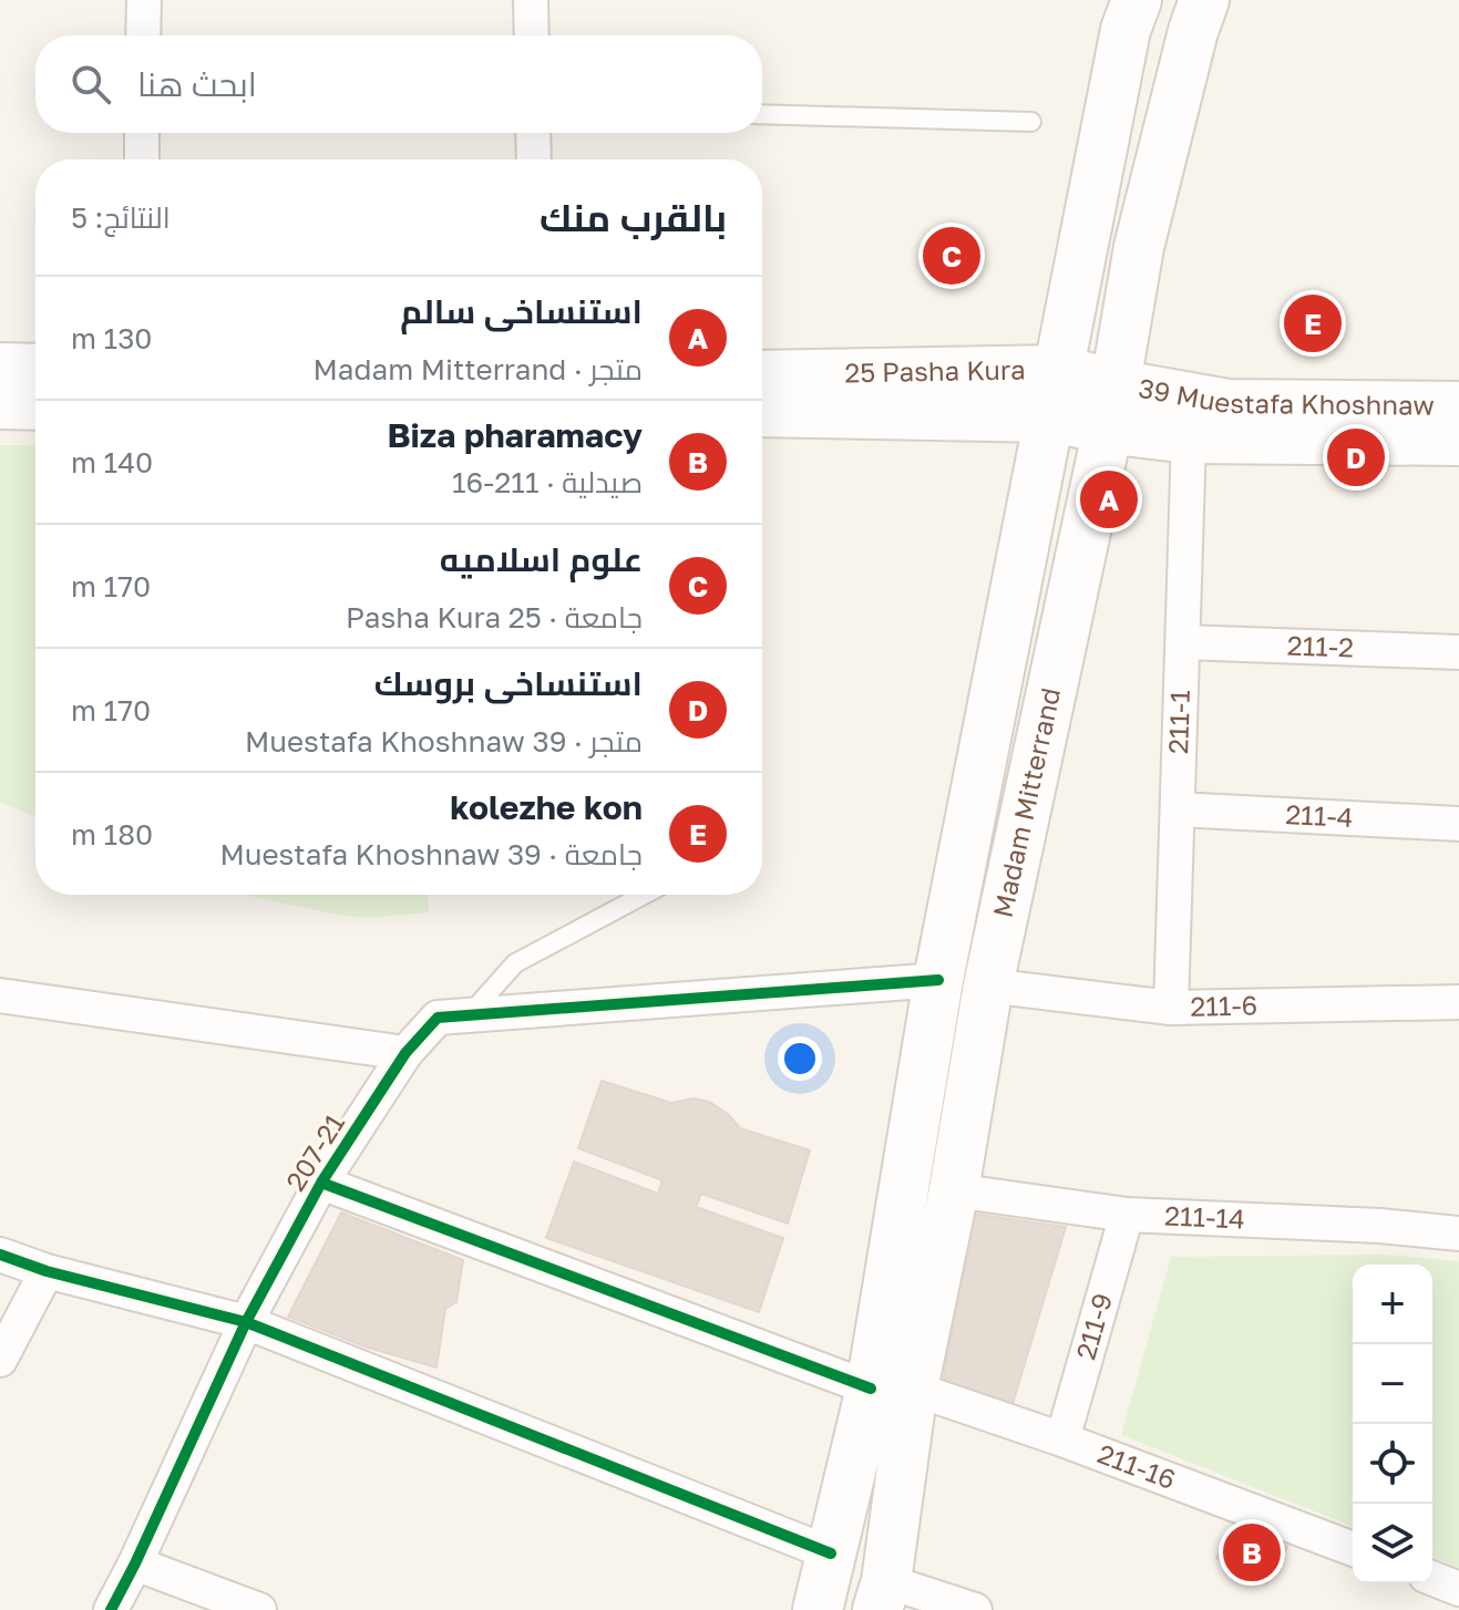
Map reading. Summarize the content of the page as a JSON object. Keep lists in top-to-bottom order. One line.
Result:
{"streets":{"main road":["25 Pasha Kura","39 Muestafa Khoshnaw","Madam Mitterrand"],"street":["211-2","211-1","211-4","211-6","207-21","211-14","211-9","211-16"]},"crossings":[["25 Pasha Kura","39 Muestafa Khoshnaw"],["25 Pasha Kura","Madam Mitterrand"],["39 Muestafa Khoshnaw","211-1"],["39 Muestafa Khoshnaw","Madam Mitterrand"],["211-2","211-1"],["211-1","211-4"],["211-1","211-6"],["Madam Mitterrand","211-6"],["Madam Mitterrand","211-14"],["Madam Mitterrand","211-16"],["207-21","211-16"],["211-14","211-9"],["211-9","211-16"]],"page":{"search":"ابحث هنا","heading":["بالقرب منك","النتائج: 5"],"pins":["C","E","D","A","B"],"list":[{"mark":"A","name":"استنساخی سالم","note":"متجر · Madam Mitterrand","value":"130 m"},{"mark":"B","name":"Biza pharamacy","note":"صيدلية · 211-16","value":"140 m"},{"mark":"C","name":"علوم اسلاميه","note":"جامعة · 25 Pasha Kura","value":"170 m"},{"mark":"D","name":"استنساخی بروسك","note":"متجر · 39 Muestafa Khoshnaw","value":"170 m"},{"mark":"E","name":"kolezhe kon","note":"جامعة · 39 Muestafa Khoshnaw","value":"180 m"}],"map_buttons":["+","−"]}}
